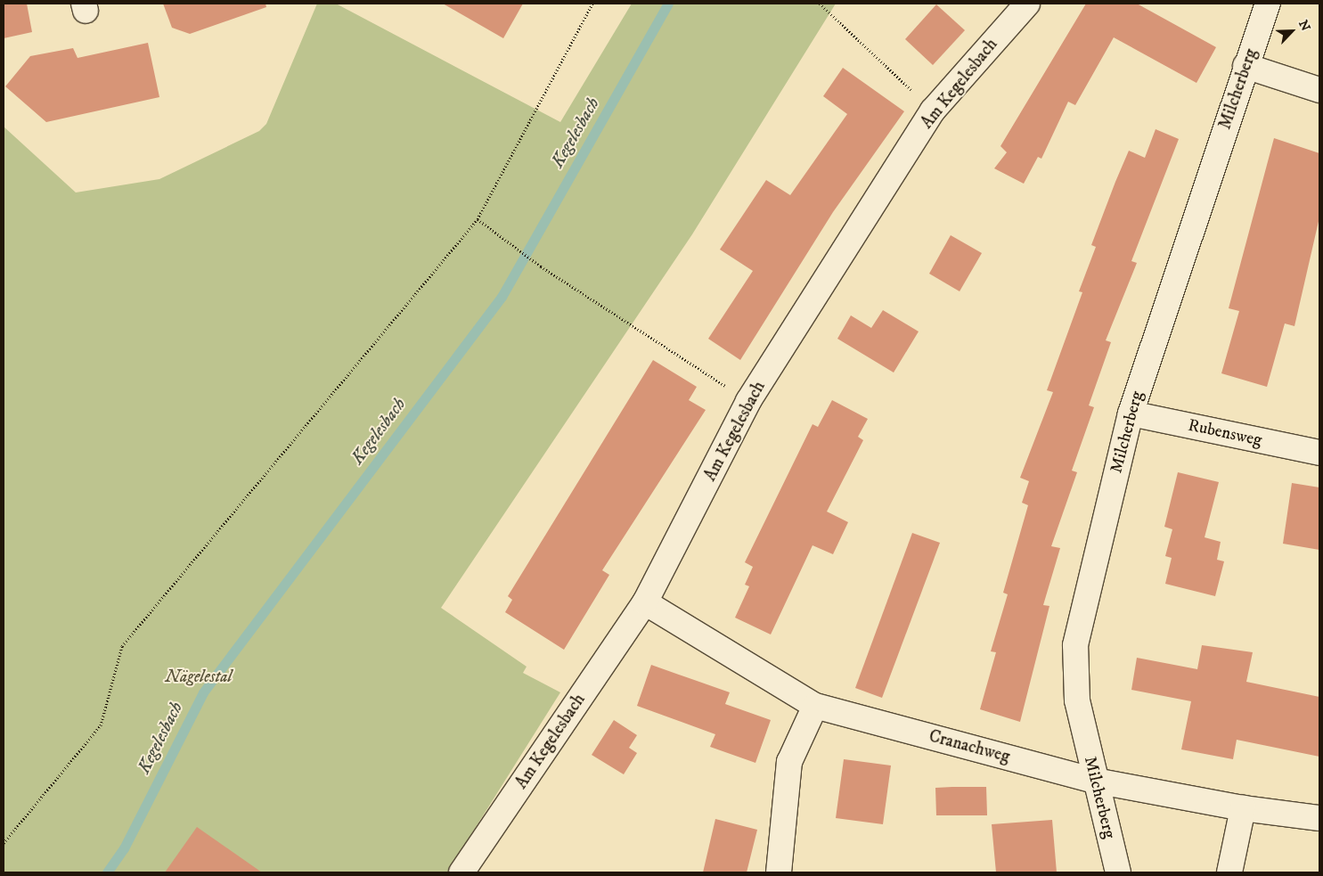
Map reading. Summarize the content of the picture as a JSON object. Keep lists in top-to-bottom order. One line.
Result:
{"streets":{"street":["Am Kegelesbach","Milcherberg","Rubensweg","Cranachweg"]},"crossings":[["Am Kegelesbach","Cranachweg"],["Milcherberg","Rubensweg"],["Milcherberg","Cranachweg"]],"water":["Kegelesbach"],"parks":["Nägelestal"],"north":"top right"}
